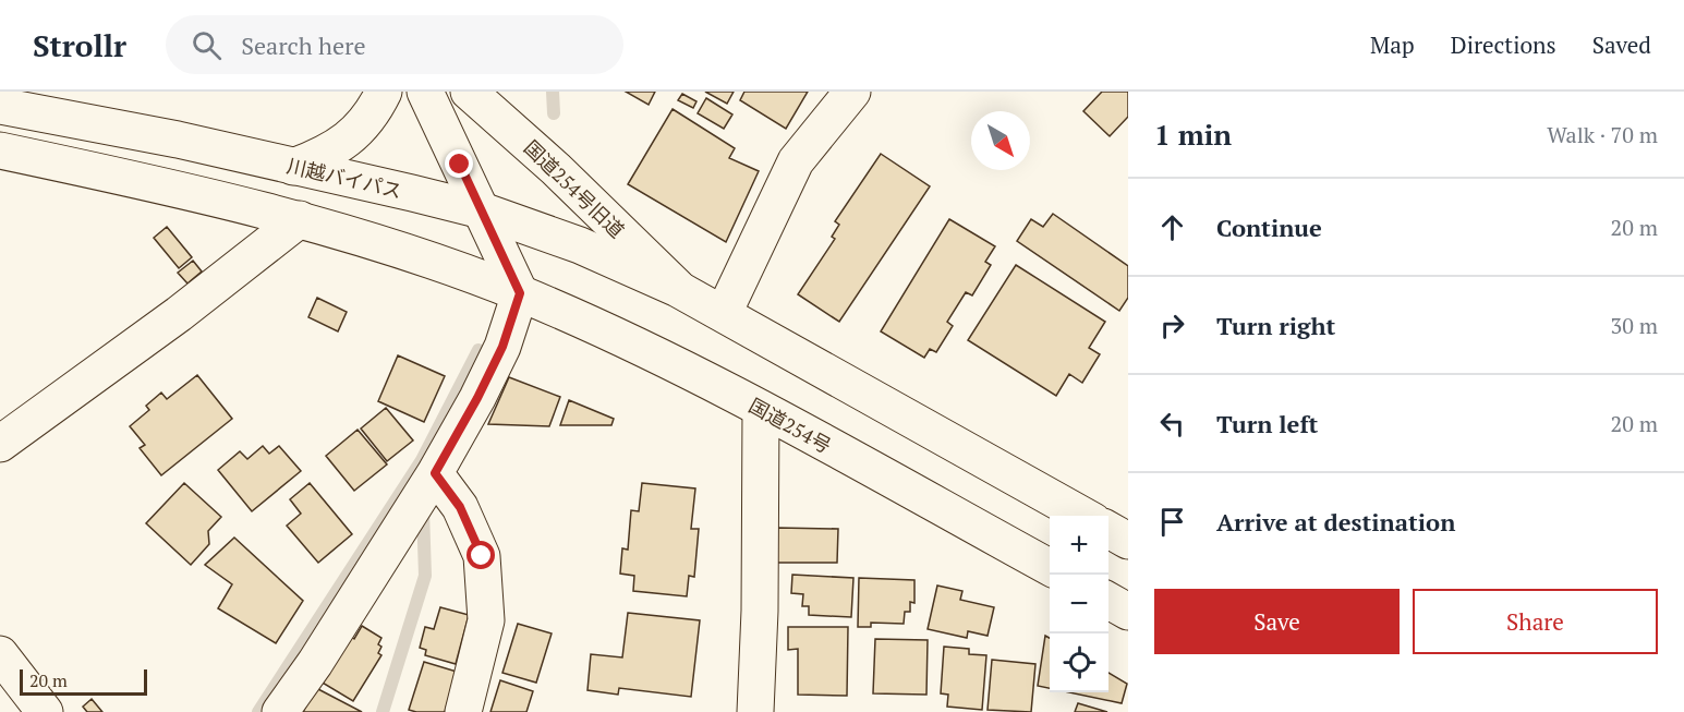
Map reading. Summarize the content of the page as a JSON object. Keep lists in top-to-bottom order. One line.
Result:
{"streets":{"main road":["川越バイパス","国道254号旧道","国道254号"]},"crossings":[["川越バイパス","国道254号旧道"]],"scale_bar":"20 m","north":"bottom right","page":{"header":"Strollr","search":"Search here","nav":["Map","Directions","Saved"],"heading":["1 min","Walk · 70 m"],"list":[["Continue","20 m"],["Turn right","30 m"],["Turn left","20 m"],"Arrive at destination"],"map_buttons":["+","−"],"buttons":["Save","Share"],"scale":"20 m"}}
